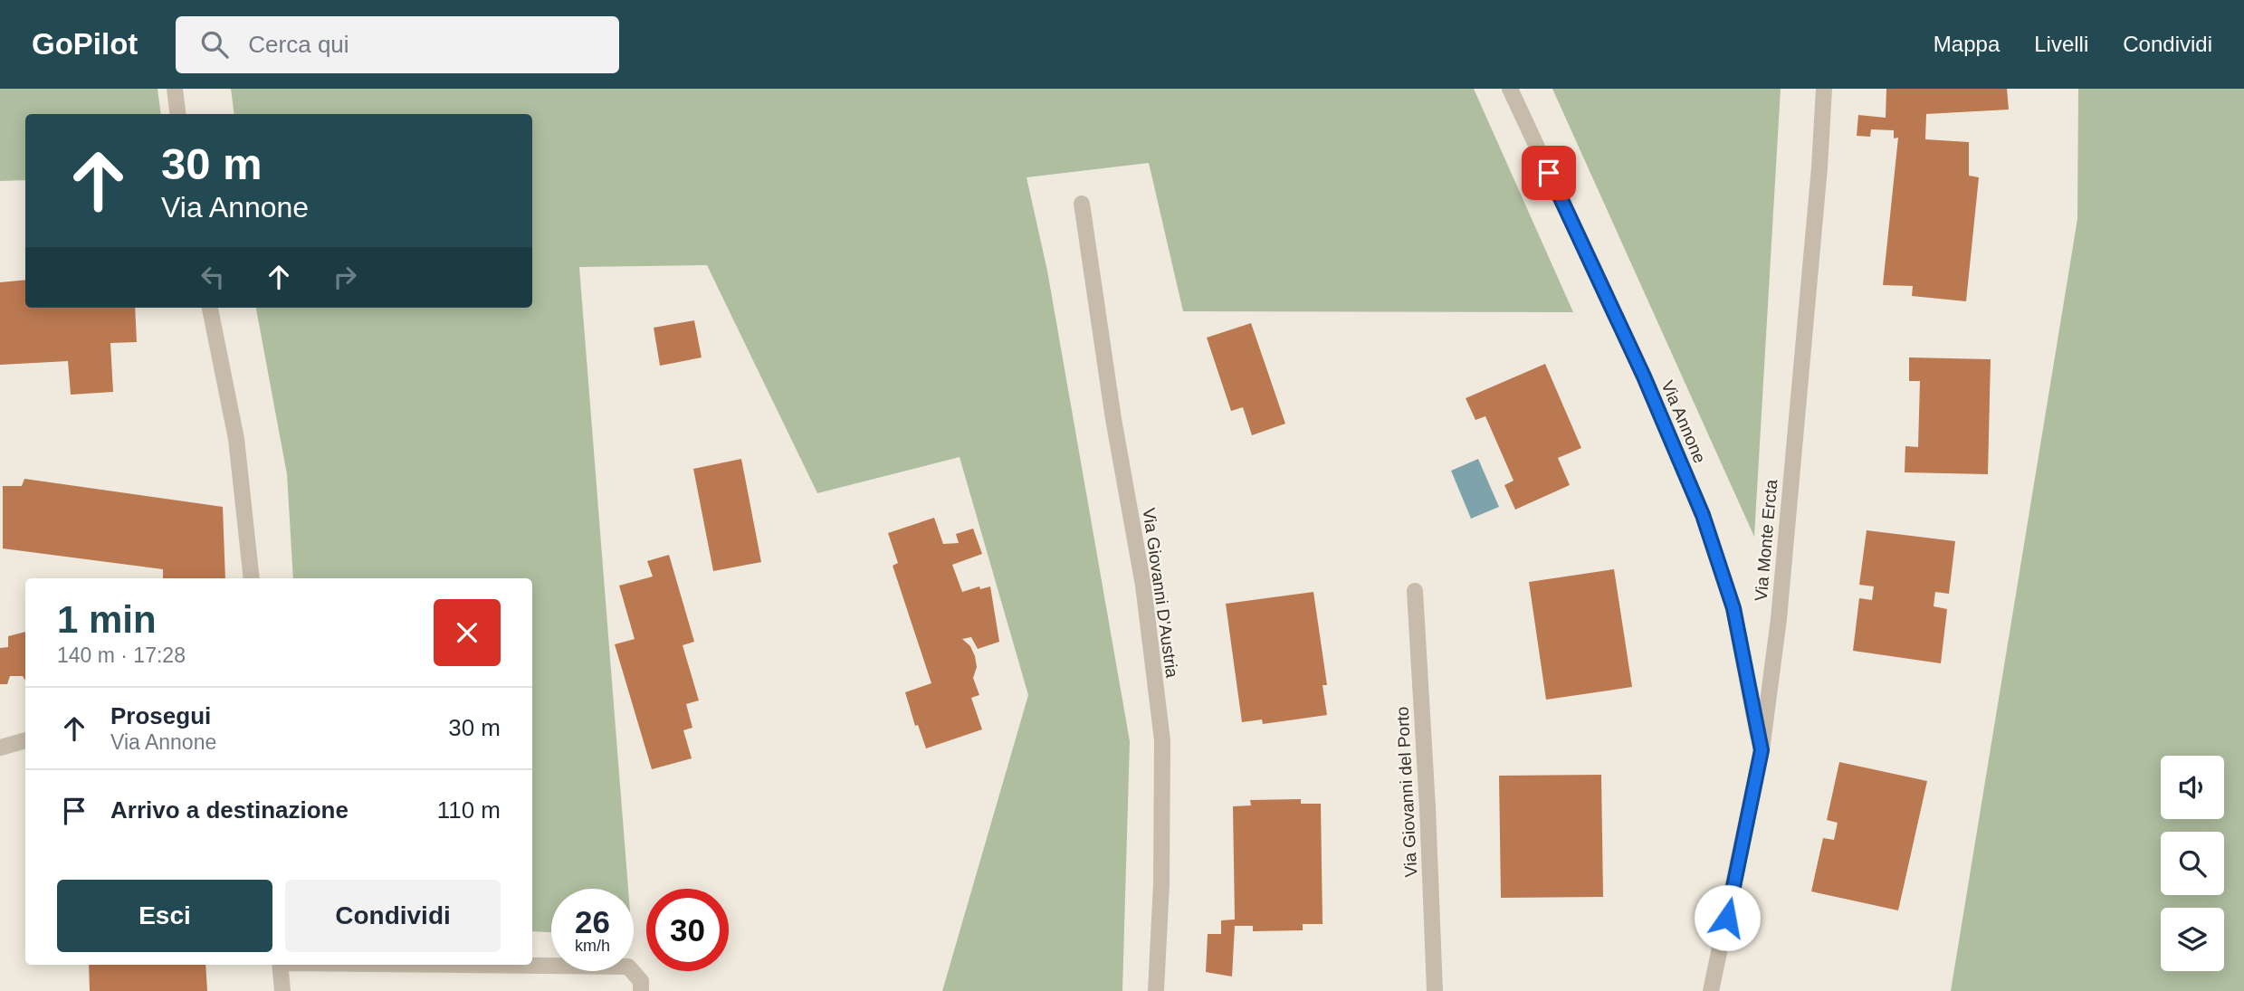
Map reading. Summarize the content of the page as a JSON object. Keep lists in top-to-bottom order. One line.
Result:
{"streets":{"street":["Via Annone","Via Monte Ercta","Via Giovanni D'Austria","Via Giovanni del Porto"]},"crossings":[["Via Annone","Via Monte Ercta"]],"page":{"header":"GoPilot","search":"Cerca qui","nav":["Mappa","Livelli","Condividi"],"turn":["30 m","Via Annone"],"heading":["1 min","140 m · 17:28"],"list":[{"name":"Prosegui","note":"Via Annone","value":"30 m"},{"name":"Arrivo a destinazione","value":"110 m"}],"buttons":["Esci","Condividi"],"speed":"26 km/h","limit":"30"}}
